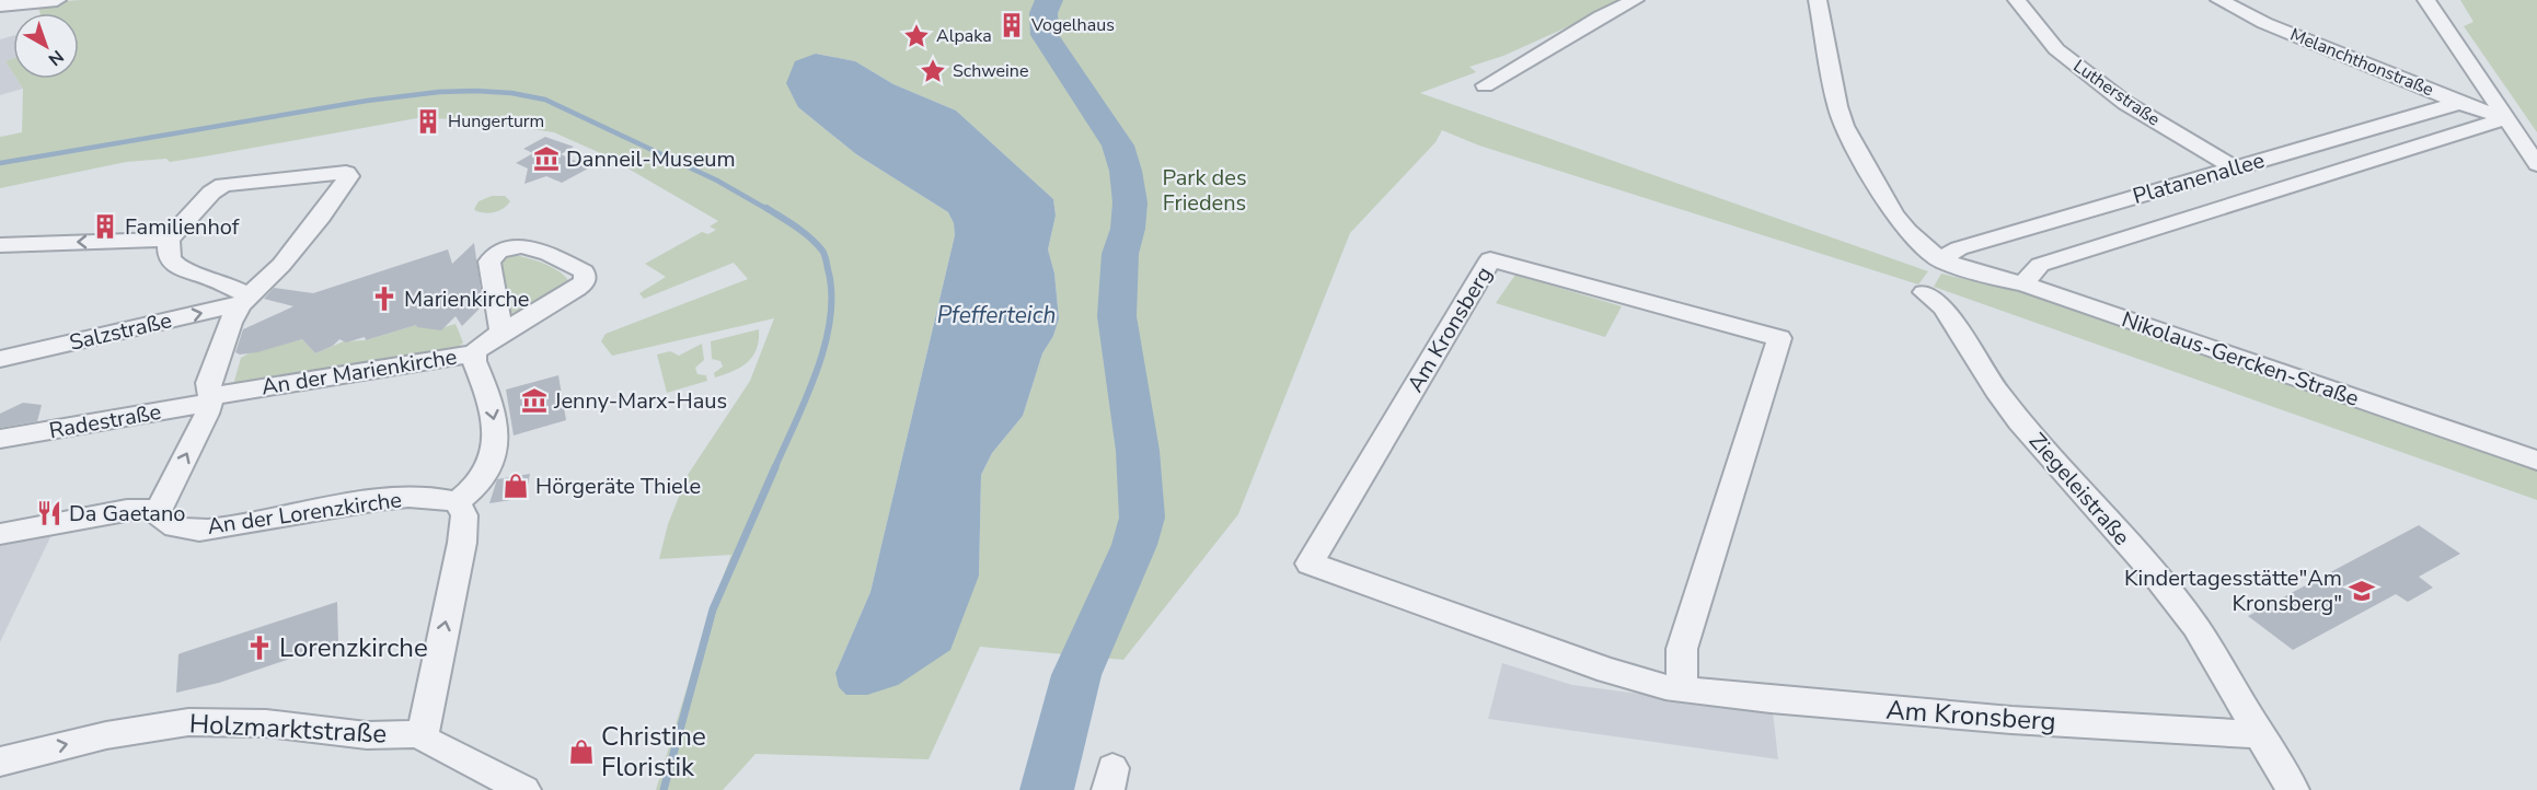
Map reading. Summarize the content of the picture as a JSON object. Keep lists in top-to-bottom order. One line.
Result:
{"streets":{"street":["Melanchthonstraße","Lutherstraße","Platanenallee","Am Kronsberg","Salzstraße","Nikolaus-Gercken-Straße","An der Marienkirche","Radestraße","Ziegeleistraße","An der Lorenzkirche","Holzmarktstraße"]},"crossings":[["Melanchthonstraße","Platanenallee"],["Lutherstraße","Platanenallee"],["Platanenallee","Nikolaus-Gercken-Straße"],["Am Kronsberg","Ziegeleistraße"],["An der Marienkirche","Radestraße"]],"water":["Pfefferteich"],"parks":["Park des Friedens"],"places":{"building":["Vogelhaus","Hungerturm","Familienhof"],"place":["Alpaka","Schweine"],"museum":["Danneil-Museum","Jenny-Marx-Haus"],"church":["Marienkirche","Lorenzkirche"],"shop":["Hörgeräte Thiele","Christine Floristik"],"restaurant":["Da Gaetano"],"school or university":["Kindertagesstätte\"Am Kronsberg\""]},"north":"bottom right"}
